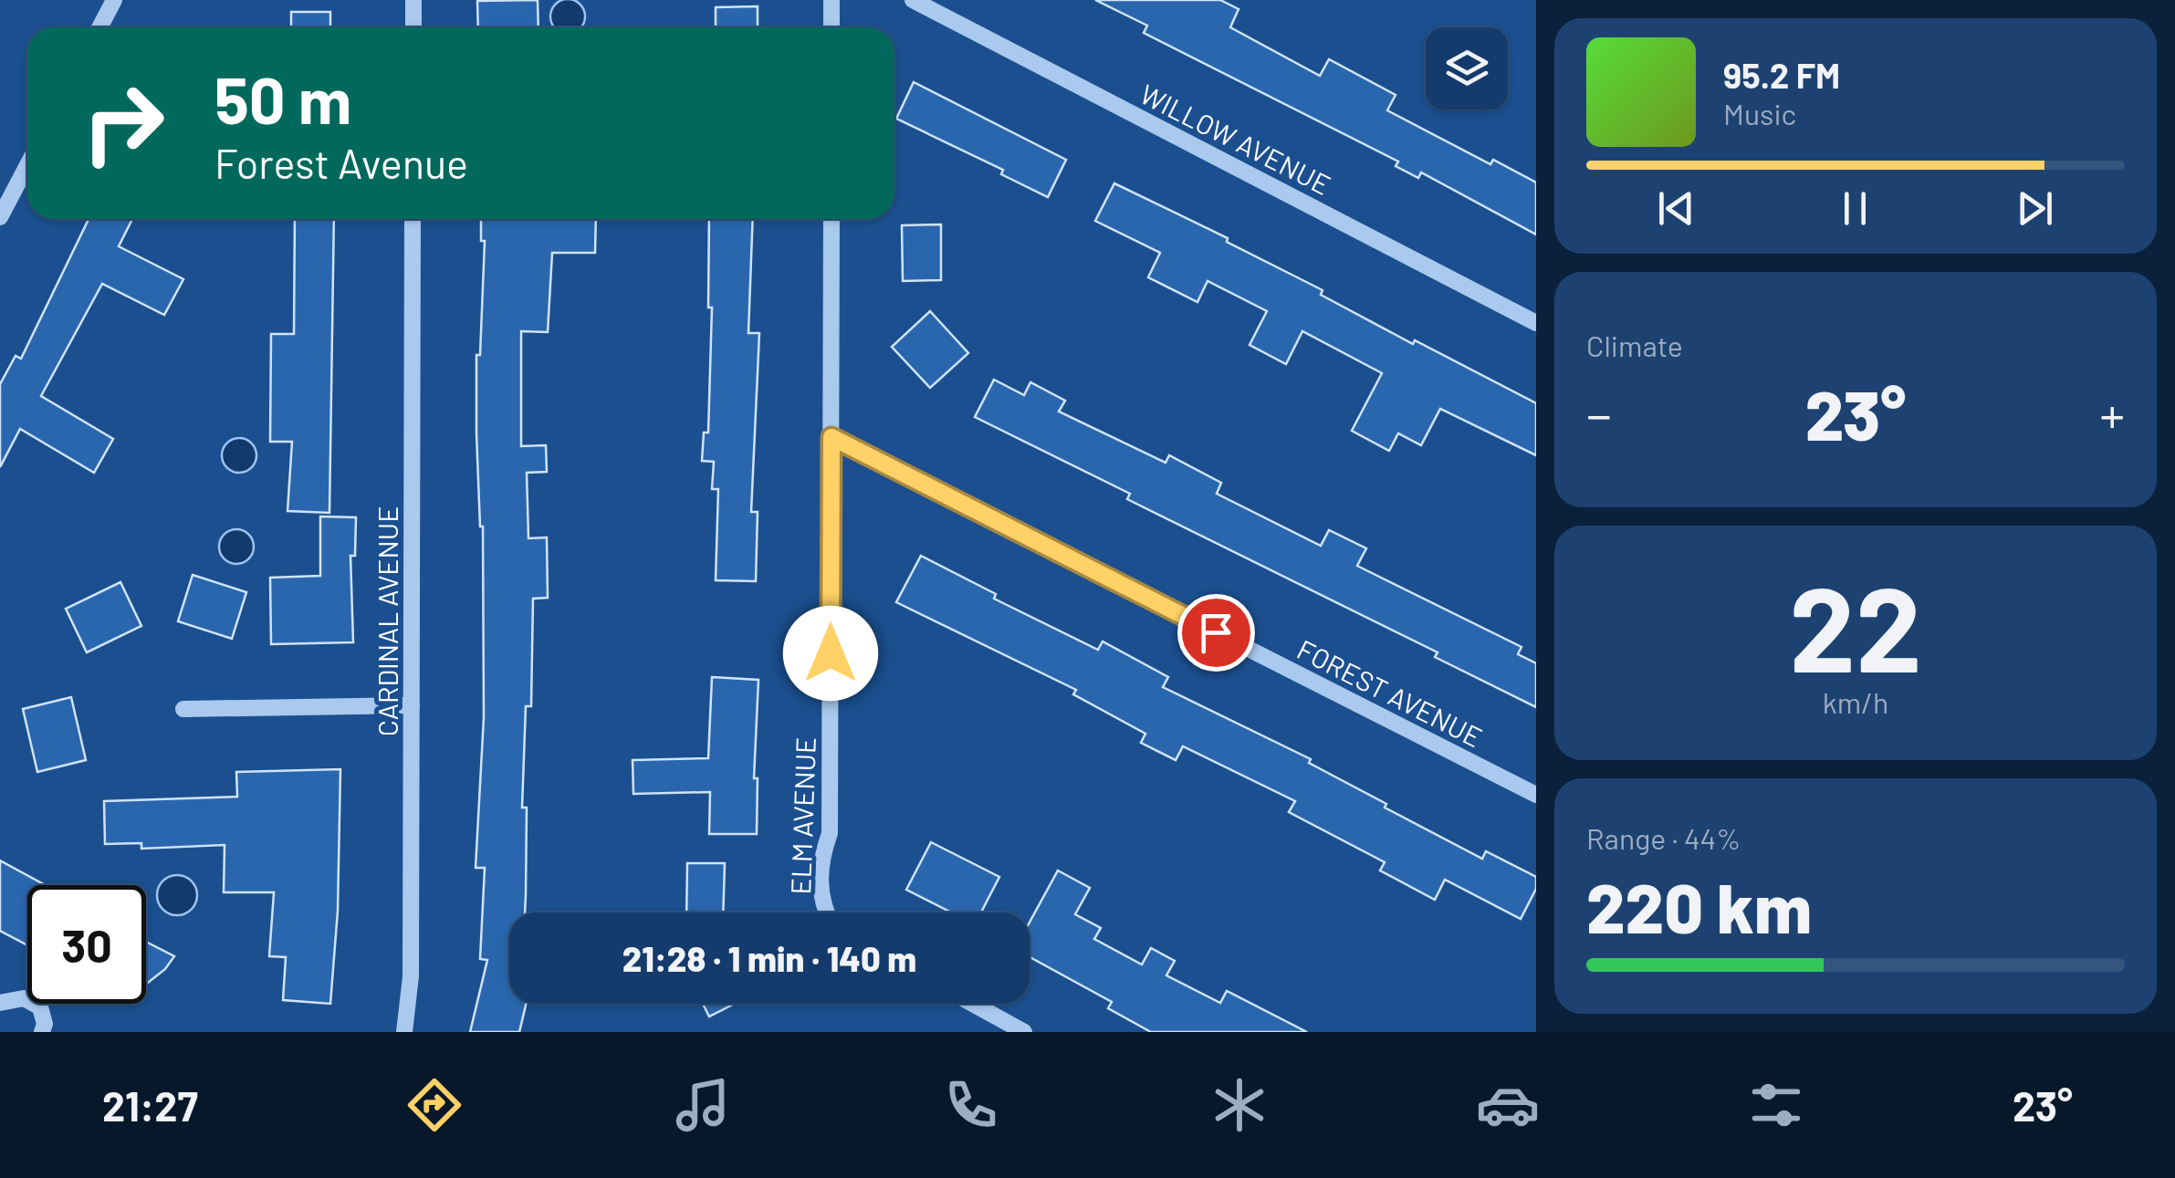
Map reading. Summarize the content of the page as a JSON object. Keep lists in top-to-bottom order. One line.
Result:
{"streets":{"street":["WILLOW AVENUE","CARDINAL AVENUE","FOREST AVENUE","ELM AVENUE"]},"crossings":[["FOREST AVENUE","ELM AVENUE"]],"page":{"turn":["50 m","Forest Avenue"],"song":["95.2 FM","Music"],"tile":["Climate",["22","km/h"],["Range · 44%","220 km"]],"heat":["−","23°","+"],"limit":"30","trip":"21:28 · 1 min · 140 m","tabs":["21:27","23°"]}}
